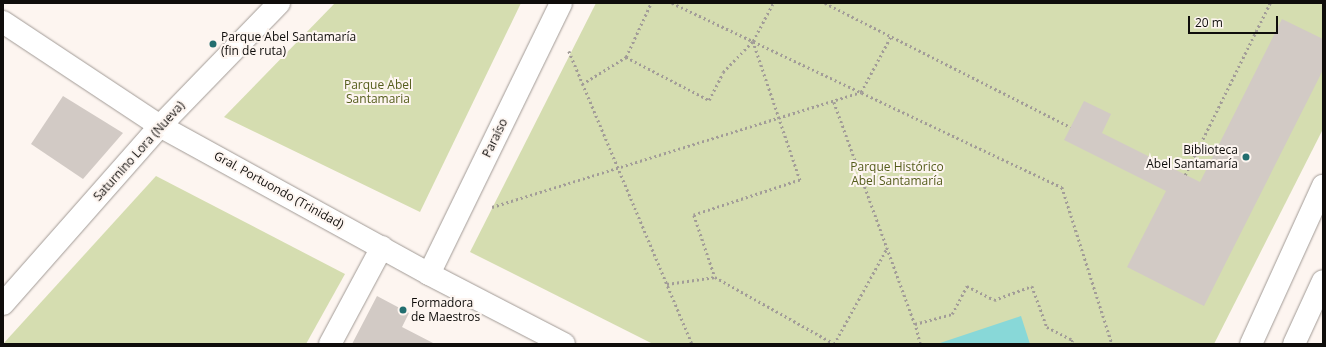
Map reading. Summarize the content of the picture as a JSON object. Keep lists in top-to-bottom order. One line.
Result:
{"streets":{"main road":["Paraíso","Saturnino Lora (Nueva)","Gral. Portuondo (Trinidad)"]},"crossings":[["Paraíso","Gral. Portuondo (Trinidad)"],["Saturnino Lora (Nueva)","Gral. Portuondo (Trinidad)"]],"parks":["Parque Abel Santamaria","Parque Histórico Abel Santamaría"],"places":["Parque Abel Santamaría (fin de ruta)","Biblioteca Abel Santamaría","Formadora de Maestros"],"scale_bar":"20 m"}
